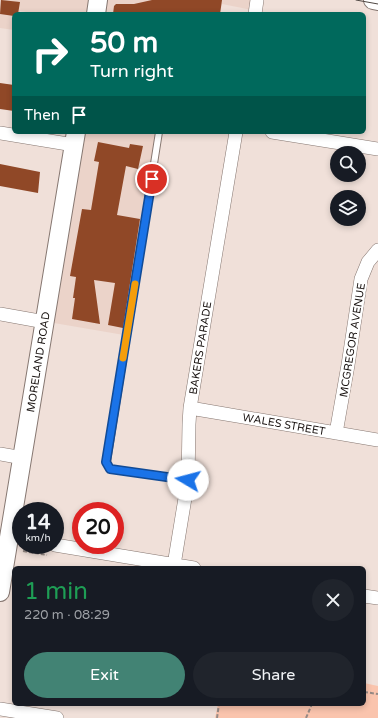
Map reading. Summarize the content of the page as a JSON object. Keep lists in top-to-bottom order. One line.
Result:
{"streets":{"main road":["MORELAND ROAD"],"street":["MCGREGOR AVENUE","BAKERS PARADE","WALES STREET"]},"crossings":[["MCGREGOR AVENUE","WALES STREET"],["BAKERS PARADE","WALES STREET"]],"page":{"turn":["50 m","Turn right"],"then":"Then","speed":"14 km/h","limit":"20","heading":["1 min","220 m · 08:29"],"buttons":["Exit","Share"]}}
